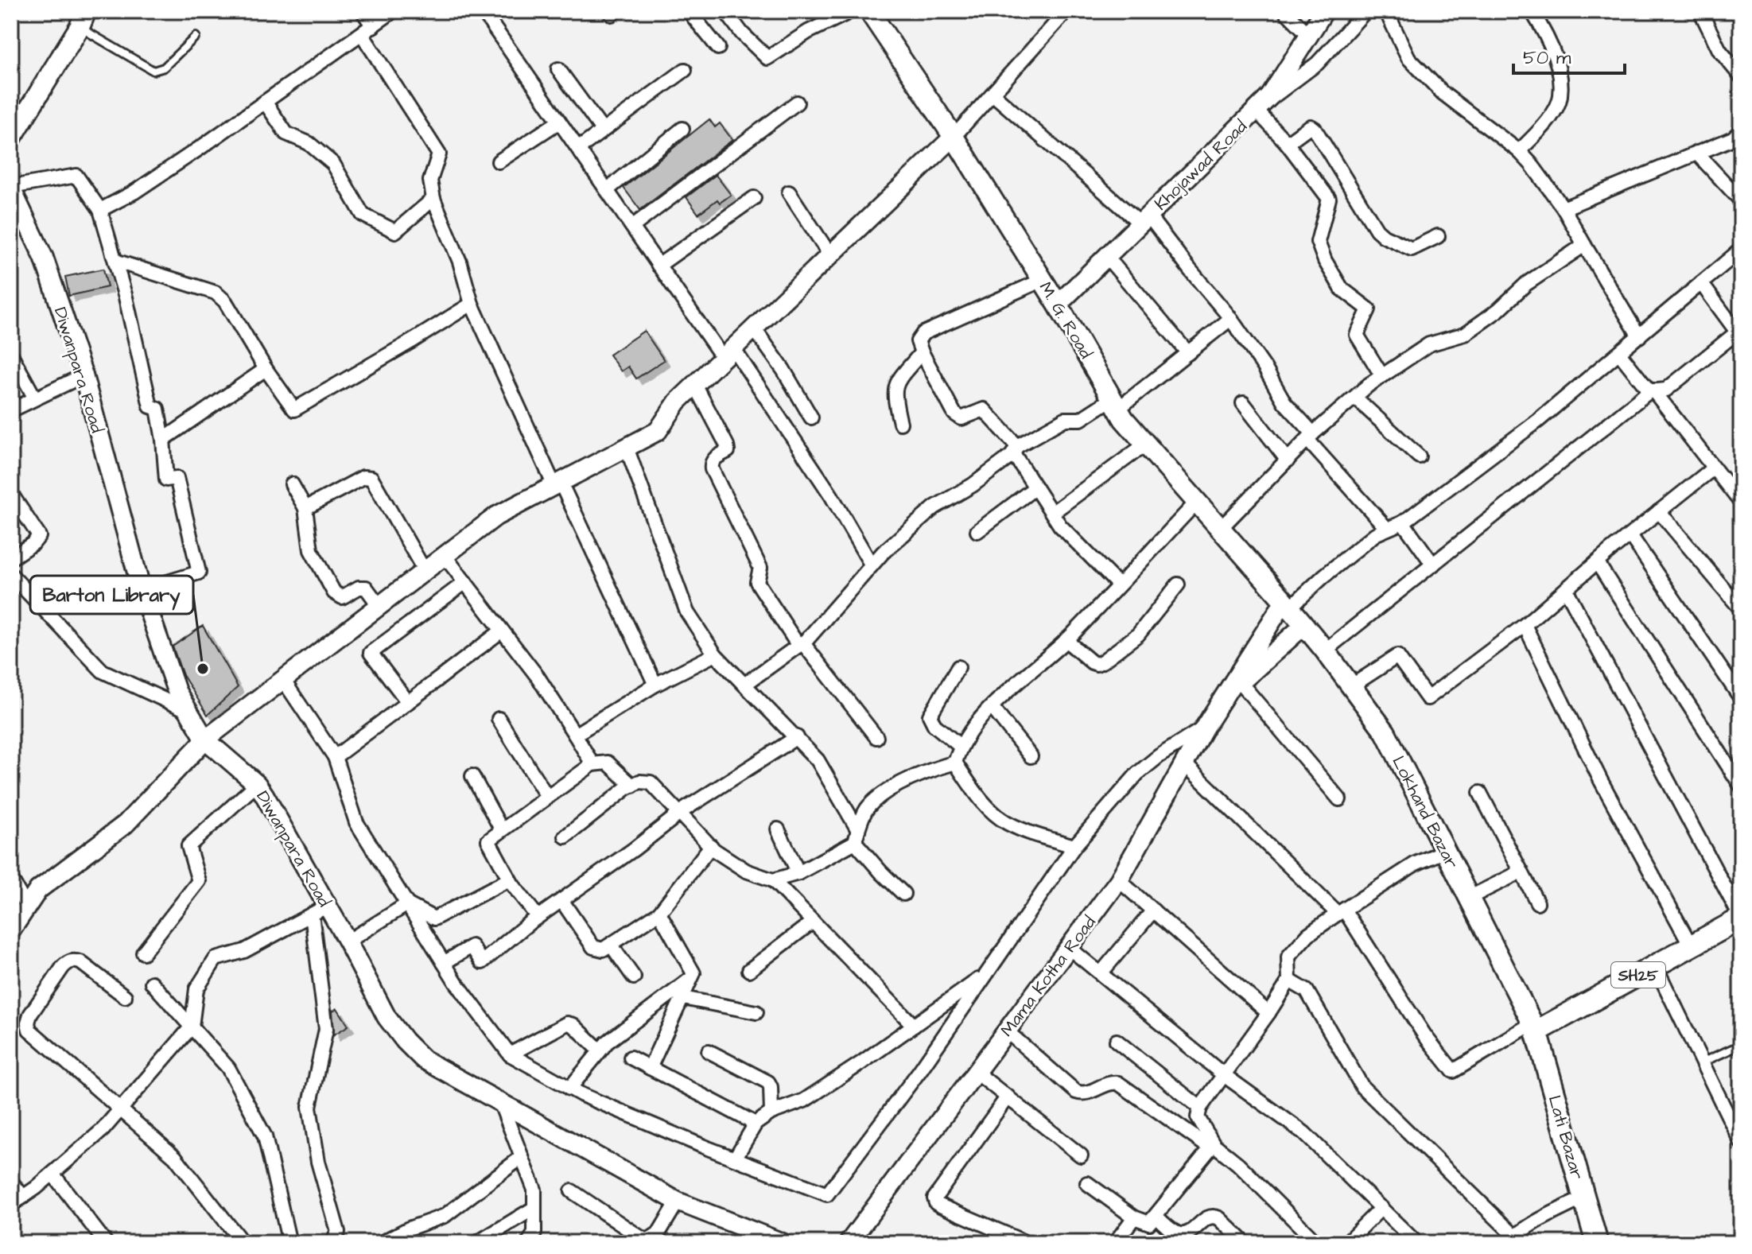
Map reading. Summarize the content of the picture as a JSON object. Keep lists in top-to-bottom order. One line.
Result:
{"streets":{"main road":["M. G. Road","Lokhand Bazar","SH25","Lati Bazar"],"street":["Khojawad Road","Diwanpara Road","Mama Kotha Road"]},"crossings":[["Khojawad Road","M. G. Road"],["M. G. Road","Lokhand Bazar"],["M. G. Road","Mama Kotha Road"],["Lokhand Bazar","SH25"],["Lokhand Bazar","Mama Kotha Road"],["Lokhand Bazar","Lati Bazar"],["SH25","Lati Bazar"]],"places":["Barton Library"],"scale_bar":"50 m"}
